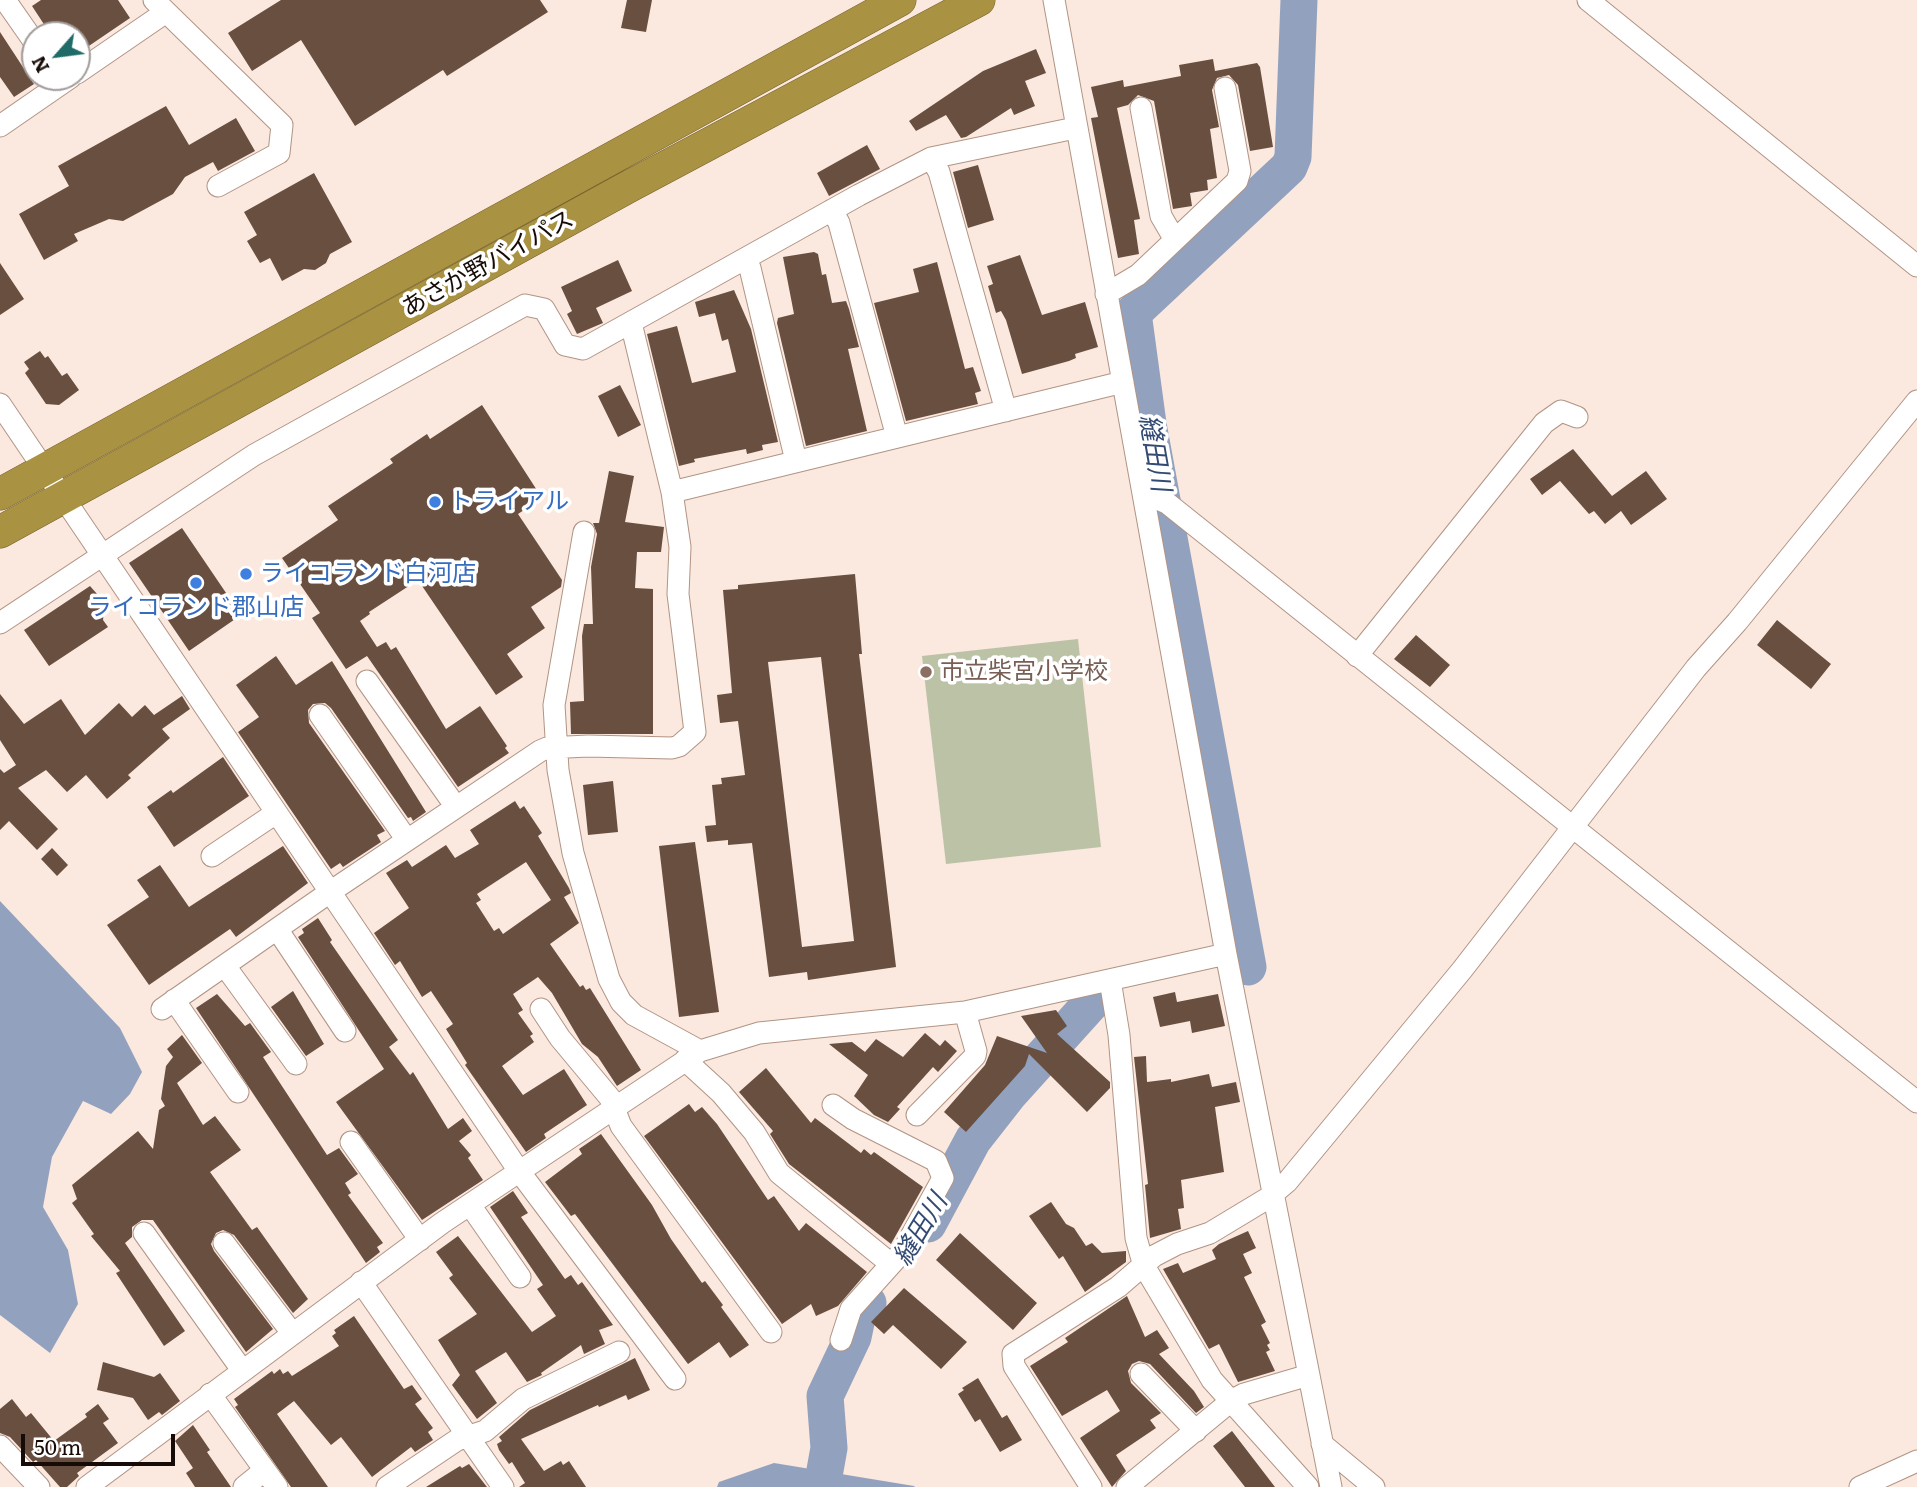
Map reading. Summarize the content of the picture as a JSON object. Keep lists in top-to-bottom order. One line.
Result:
{"streets":{"highway":["あさか野バイパス"]},"water":["縫田川"],"places":["トライアル","ライコランド白河店","ライコランド郡山店","市立柴宮小学校"],"scale_bar":"50 m","north":"bottom left"}
